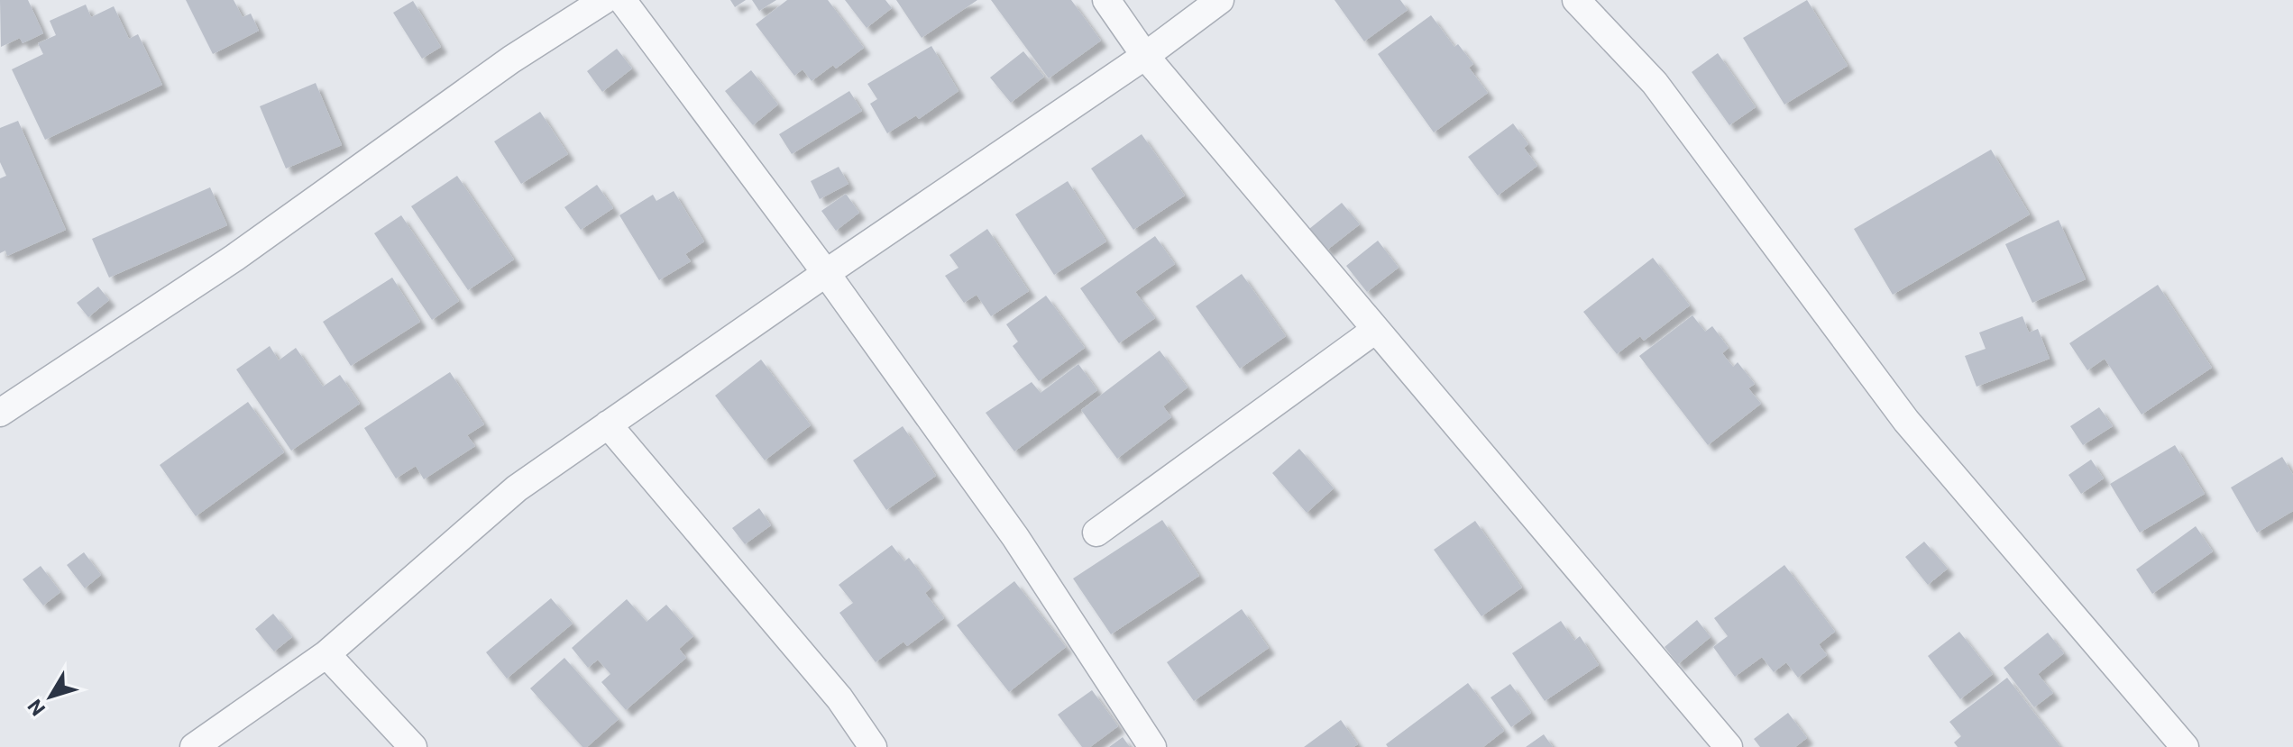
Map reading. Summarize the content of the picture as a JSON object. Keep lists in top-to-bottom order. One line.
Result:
{"north":"bottom left"}
